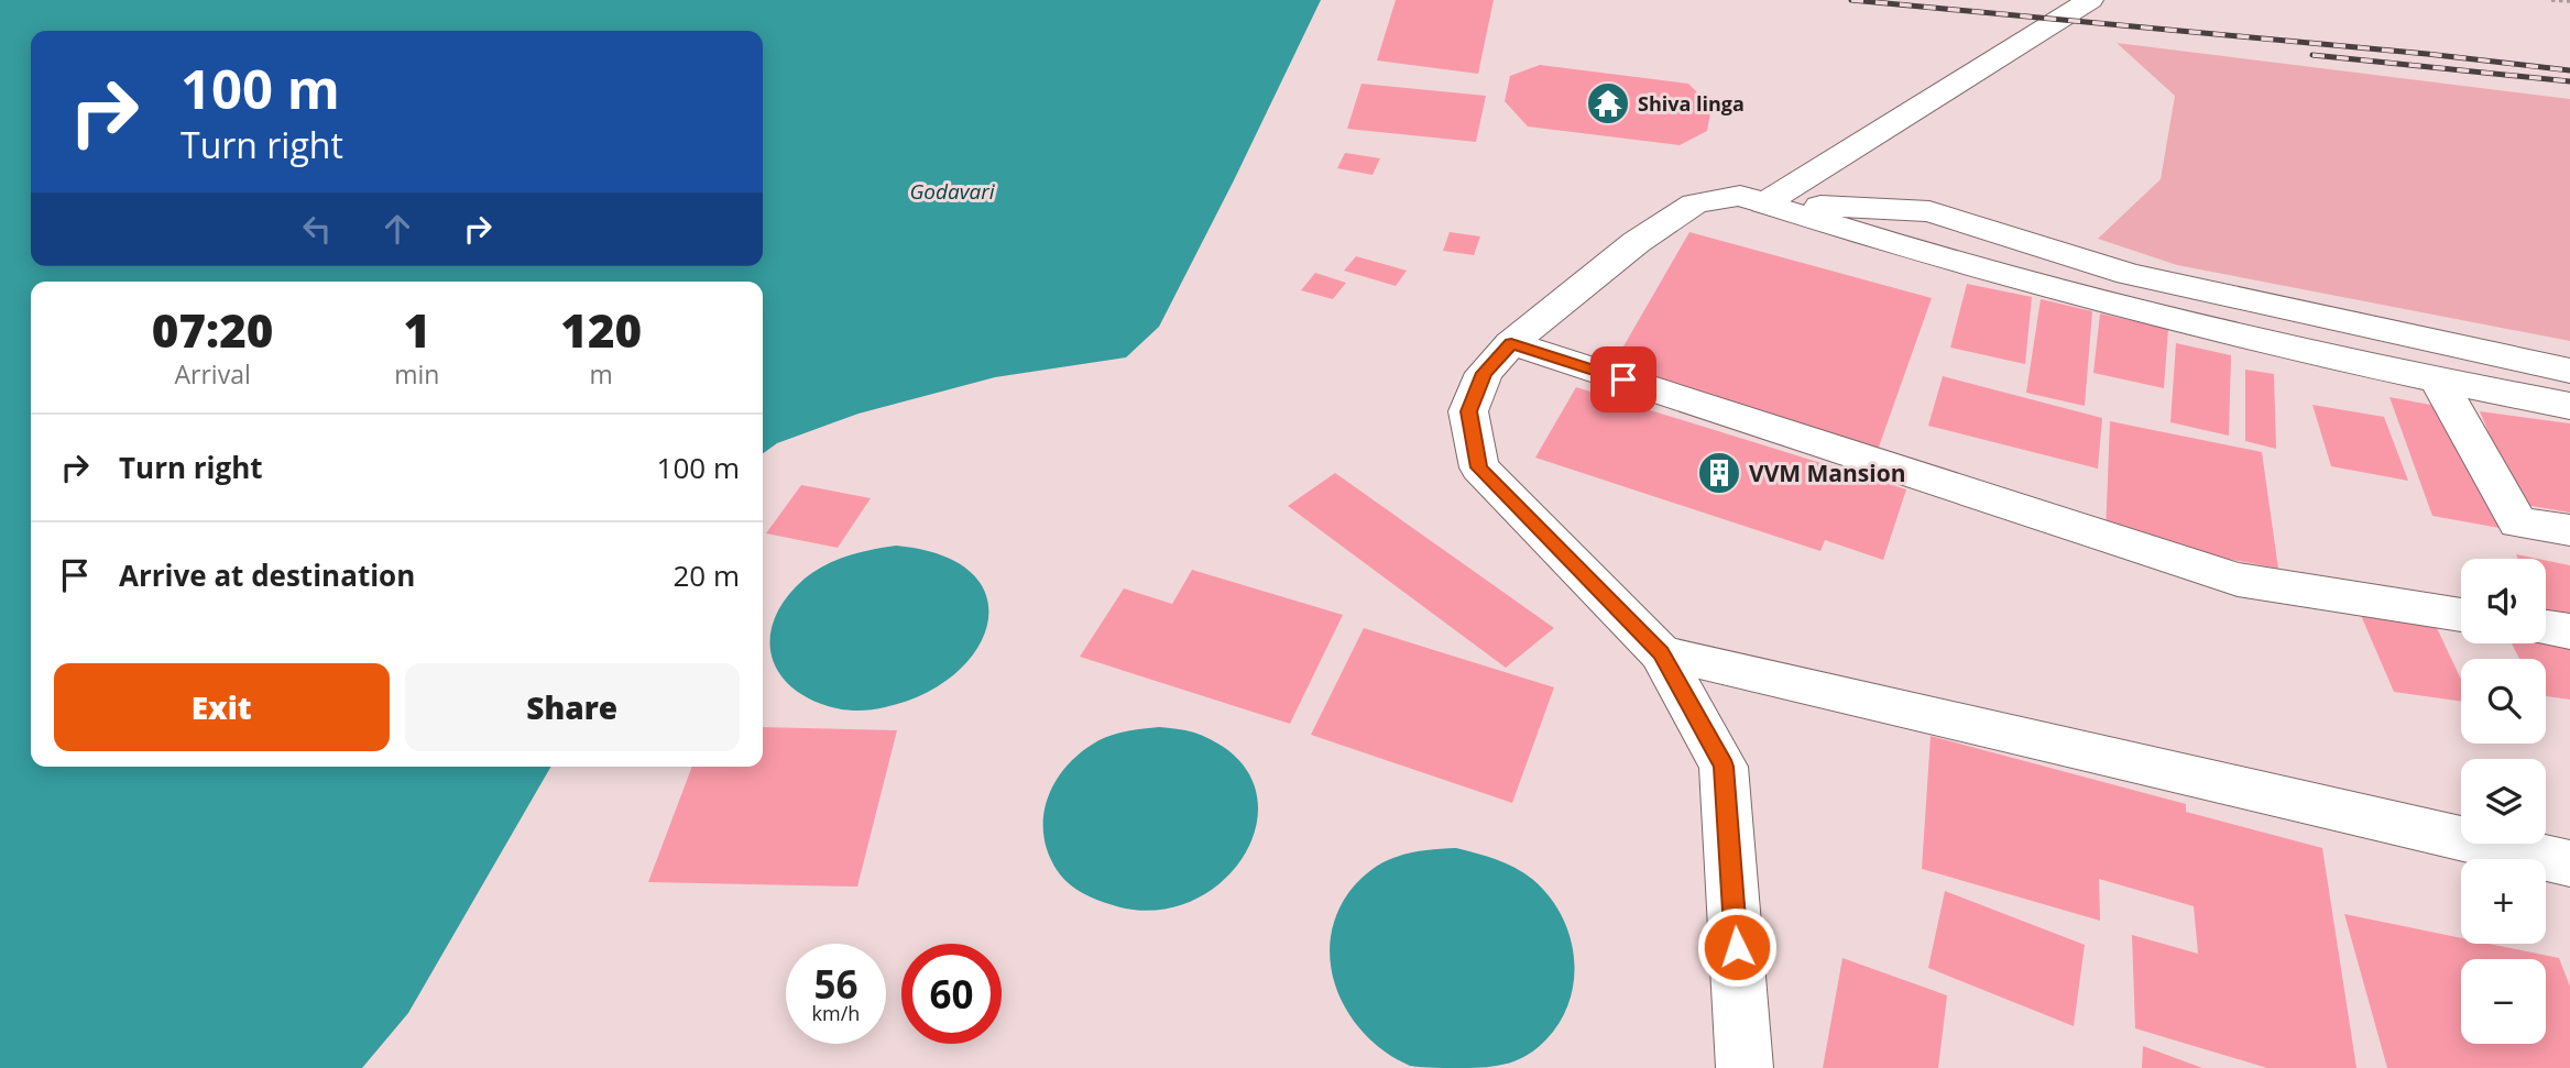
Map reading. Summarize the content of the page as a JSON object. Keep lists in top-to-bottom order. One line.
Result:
{"water":["Godavari"],"places":{"temple":["Shiva linga"],"building":["VVM Mansion"]},"page":{"turn":["100 m","Turn right"],"eta":["07:20","Arrival","1","min","120","m"],"list":[{"name":"Turn right","value":"100 m"},{"name":"Arrive at destination","value":"20 m"}],"map_buttons":["+","−"],"buttons":["Exit","Share"],"speed":"56 km/h","limit":"60"}}
